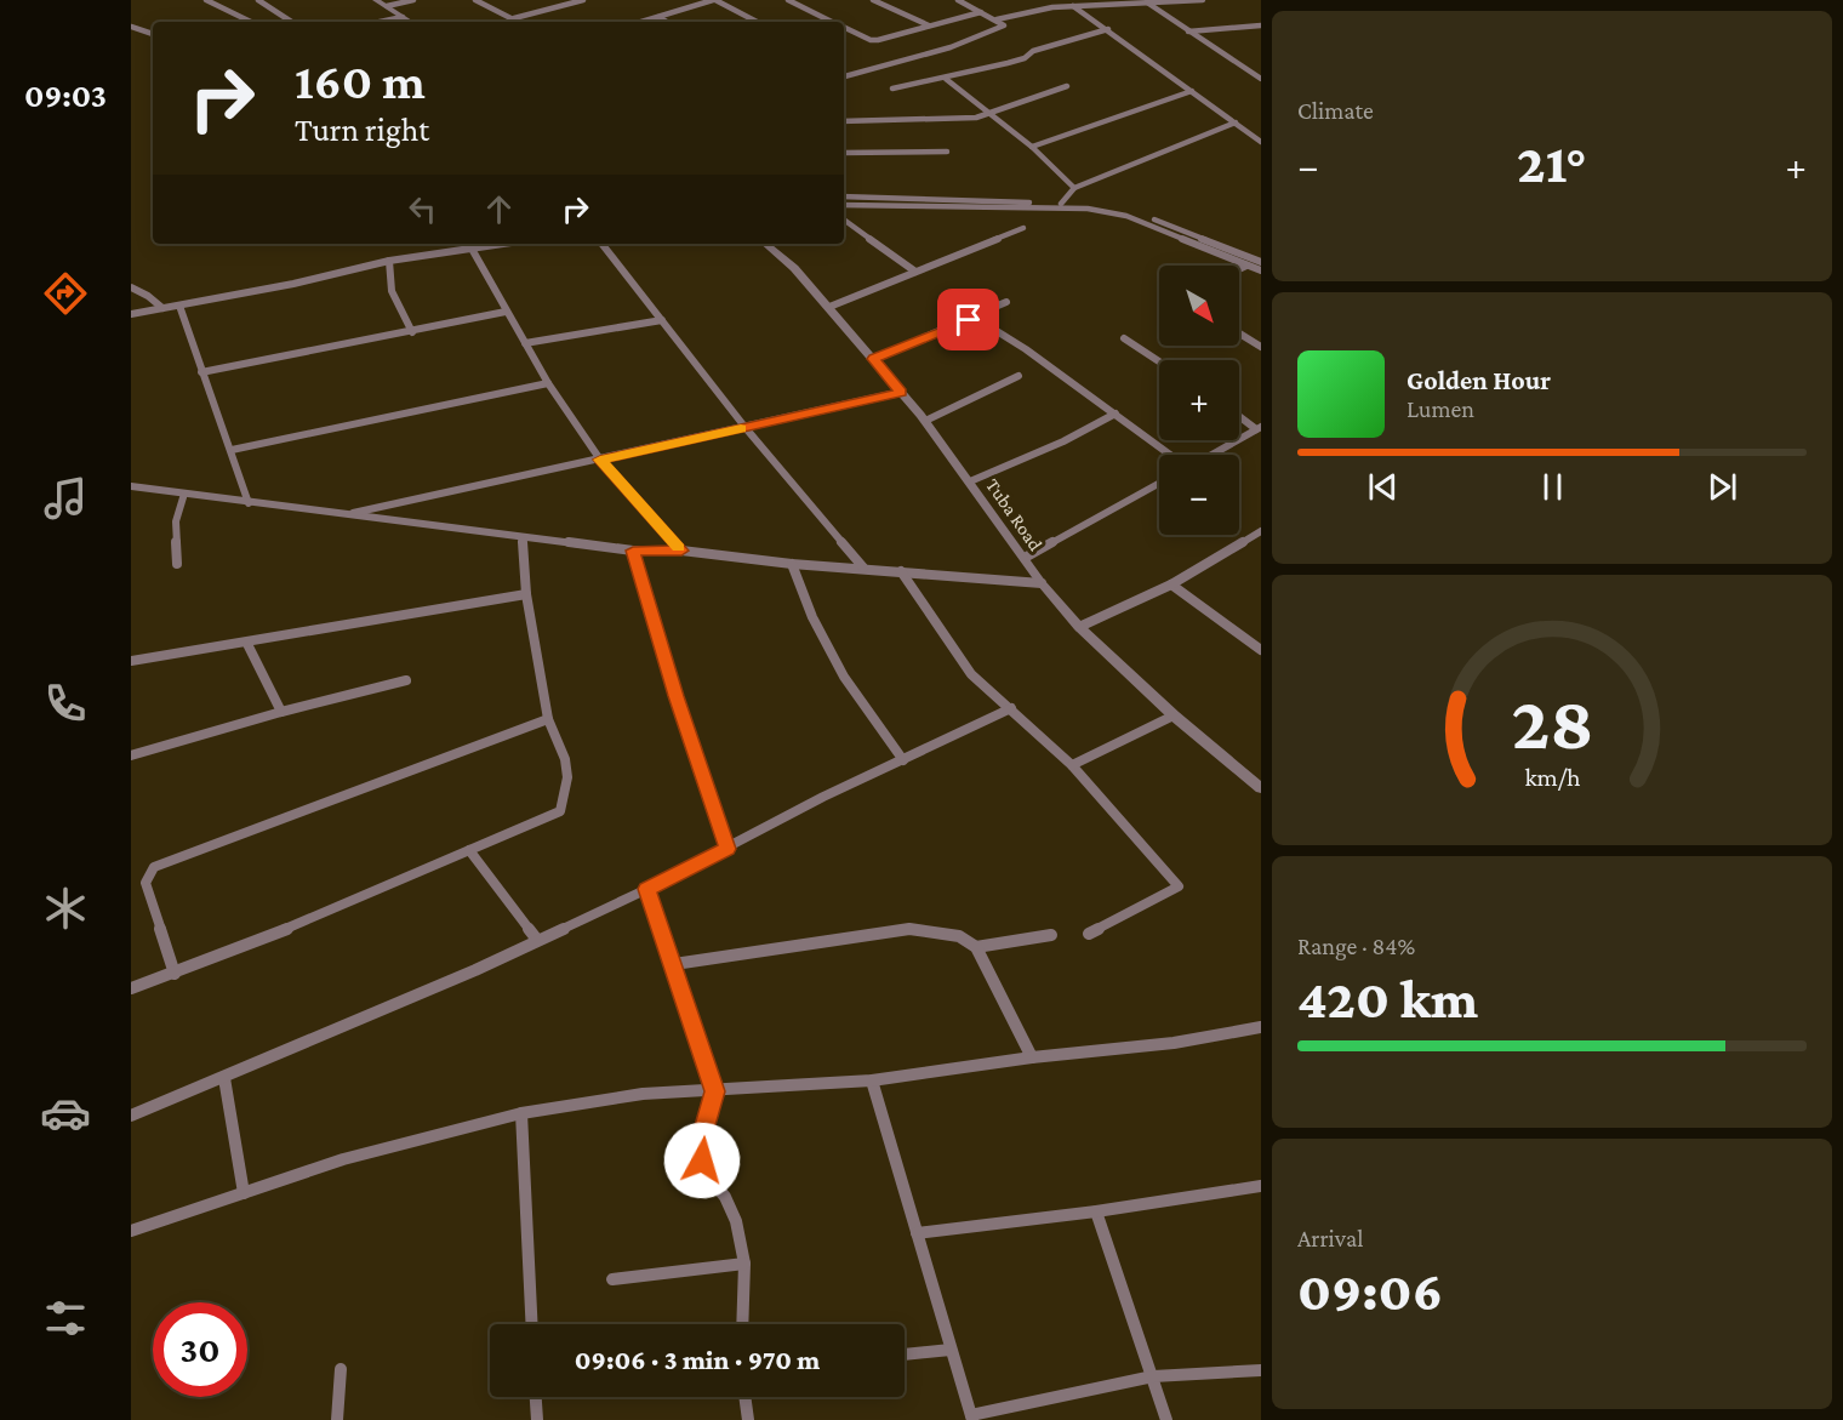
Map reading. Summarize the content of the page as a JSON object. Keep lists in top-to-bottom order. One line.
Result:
{"streets":{"street":["Tuba Road"]},"north":"bottom right","page":{"tabs":"09:03","tile":["Climate",["Range · 84%","420 km"],["Arrival","09:06"]],"turn":["160 m","Turn right"],"heat":["−","21°","+"],"map_buttons":["+","−"],"song":["Golden Hour","Lumen"],"limit":"30","trip":"09:06 · 3 min · 970 m","gauge":["28","km/h"]}}
